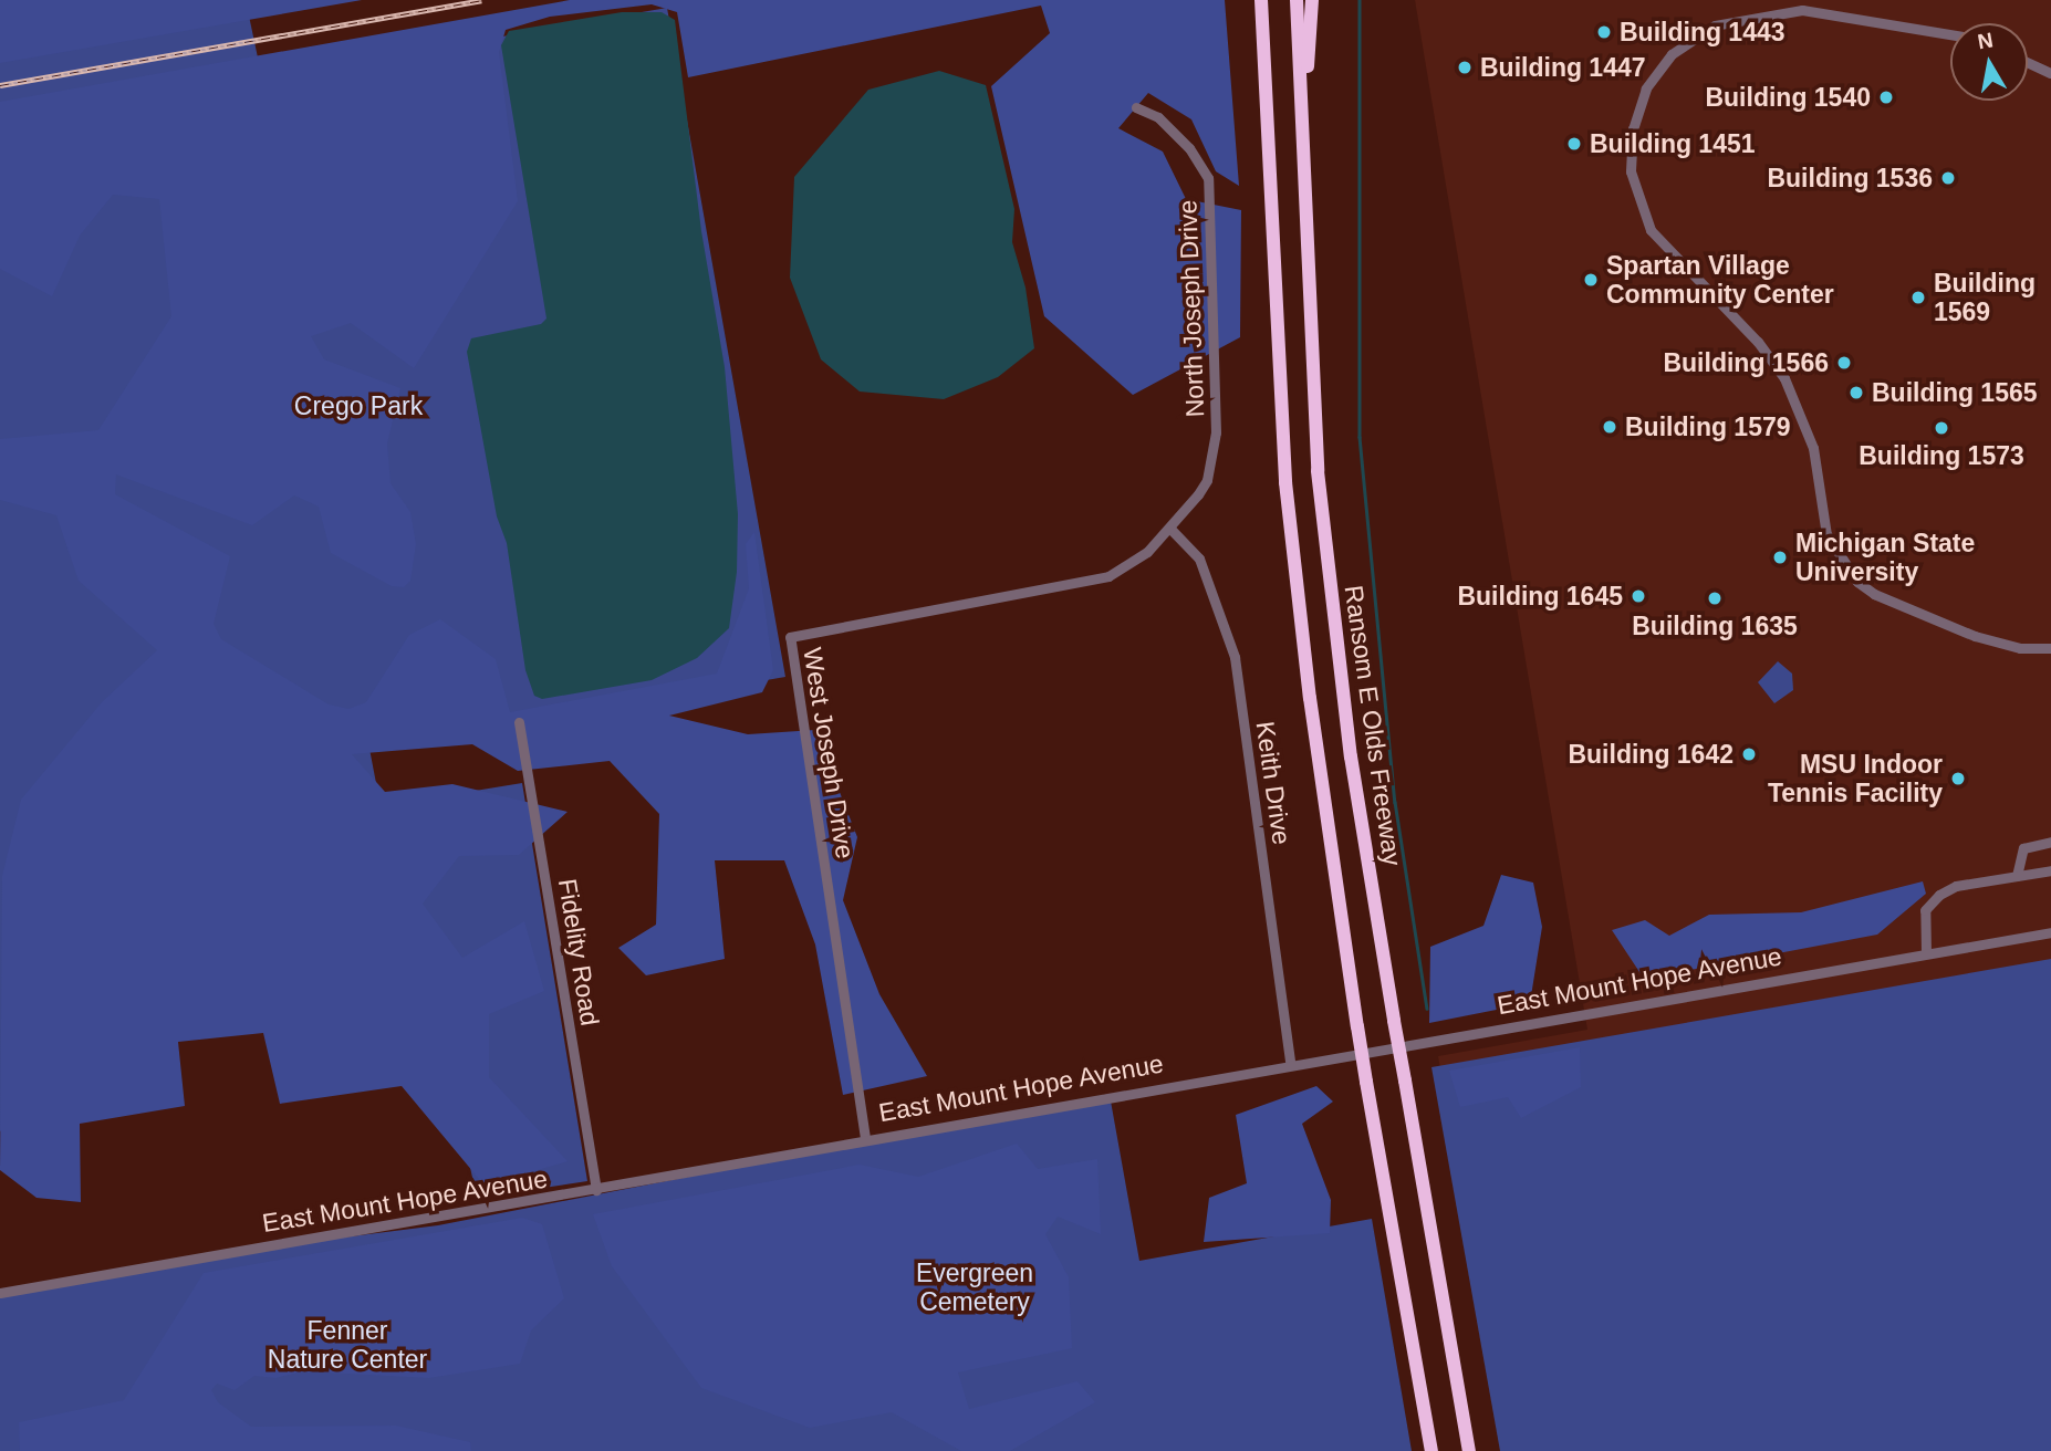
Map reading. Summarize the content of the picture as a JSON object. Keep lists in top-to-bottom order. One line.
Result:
{"streets":{"highway":["Ransom E Olds Freeway"],"street":["North Joseph Drive","West Joseph Drive","Keith Drive","Fidelity Road","East Mount Hope Avenue"]},"crossings":[["North Joseph Drive","West Joseph Drive"],["North Joseph Drive","Keith Drive"],["West Joseph Drive","Keith Drive"],["West Joseph Drive","East Mount Hope Avenue"],["Keith Drive","East Mount Hope Avenue"],["Fidelity Road","East Mount Hope Avenue"]],"parks":["Crego Park","Evergreen Cemetery","Fenner Nature Center"],"places":["Building 1443","Building 1447","Building 1540","Building 1451","Building 1536","Spartan Village Community Center","Building 1569","Building 1566","Building 1565","Building 1579","Building 1573","Michigan State University","Building 1645","Building 1635","Building 1642","MSU Indoor Tennis Facility"],"north":"top"}
